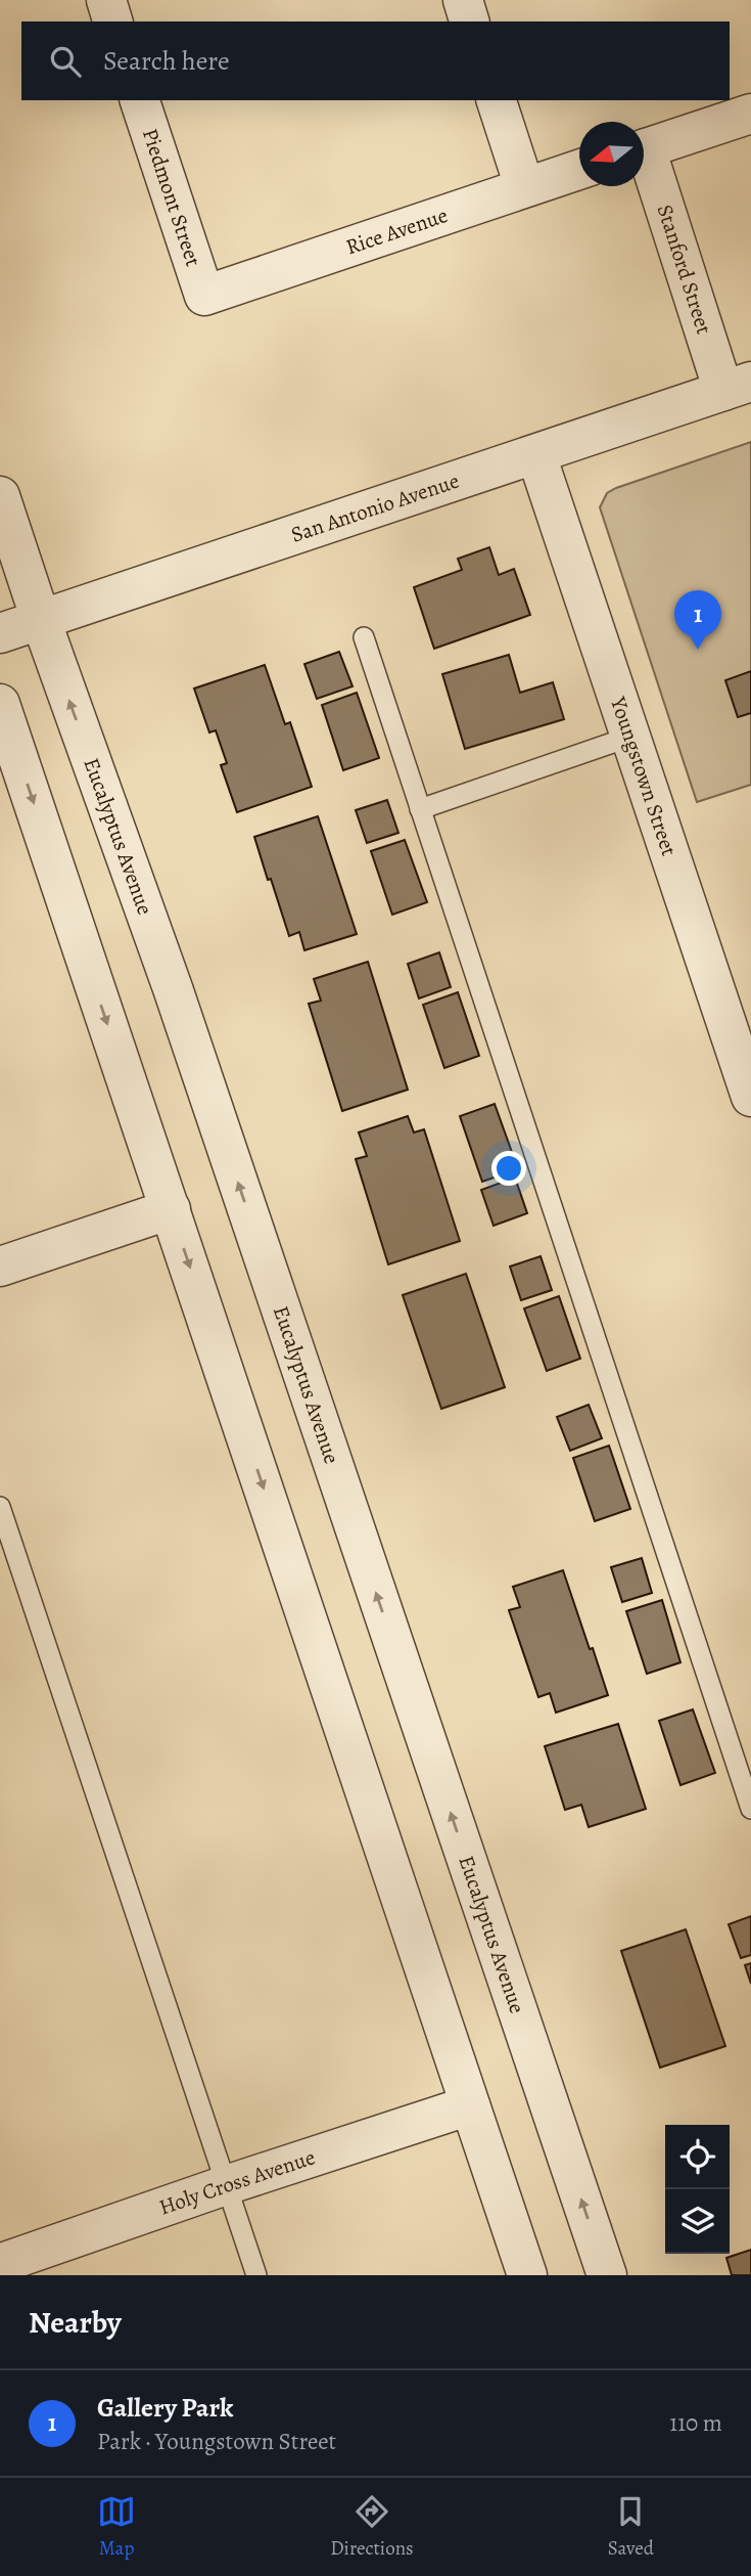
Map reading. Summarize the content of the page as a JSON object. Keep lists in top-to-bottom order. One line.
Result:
{"streets":{"street":["Piedmont Street","Rice Avenue","Stanford Street","San Antonio Avenue","Youngstown Street","Eucalyptus Avenue","Holy Cross Avenue"]},"crossings":[["Piedmont Street","Rice Avenue"],["Stanford Street","San Antonio Avenue"],["San Antonio Avenue","Youngstown Street"],["San Antonio Avenue","Eucalyptus Avenue"]],"north":"left","page":{"search":"Search here","pins":"1","heading":"Nearby","list":[{"mark":"1","name":"Gallery Park","note":"Park · Youngstown Street","value":"110 m"}],"nav":["Map","Directions","Saved"]}}
